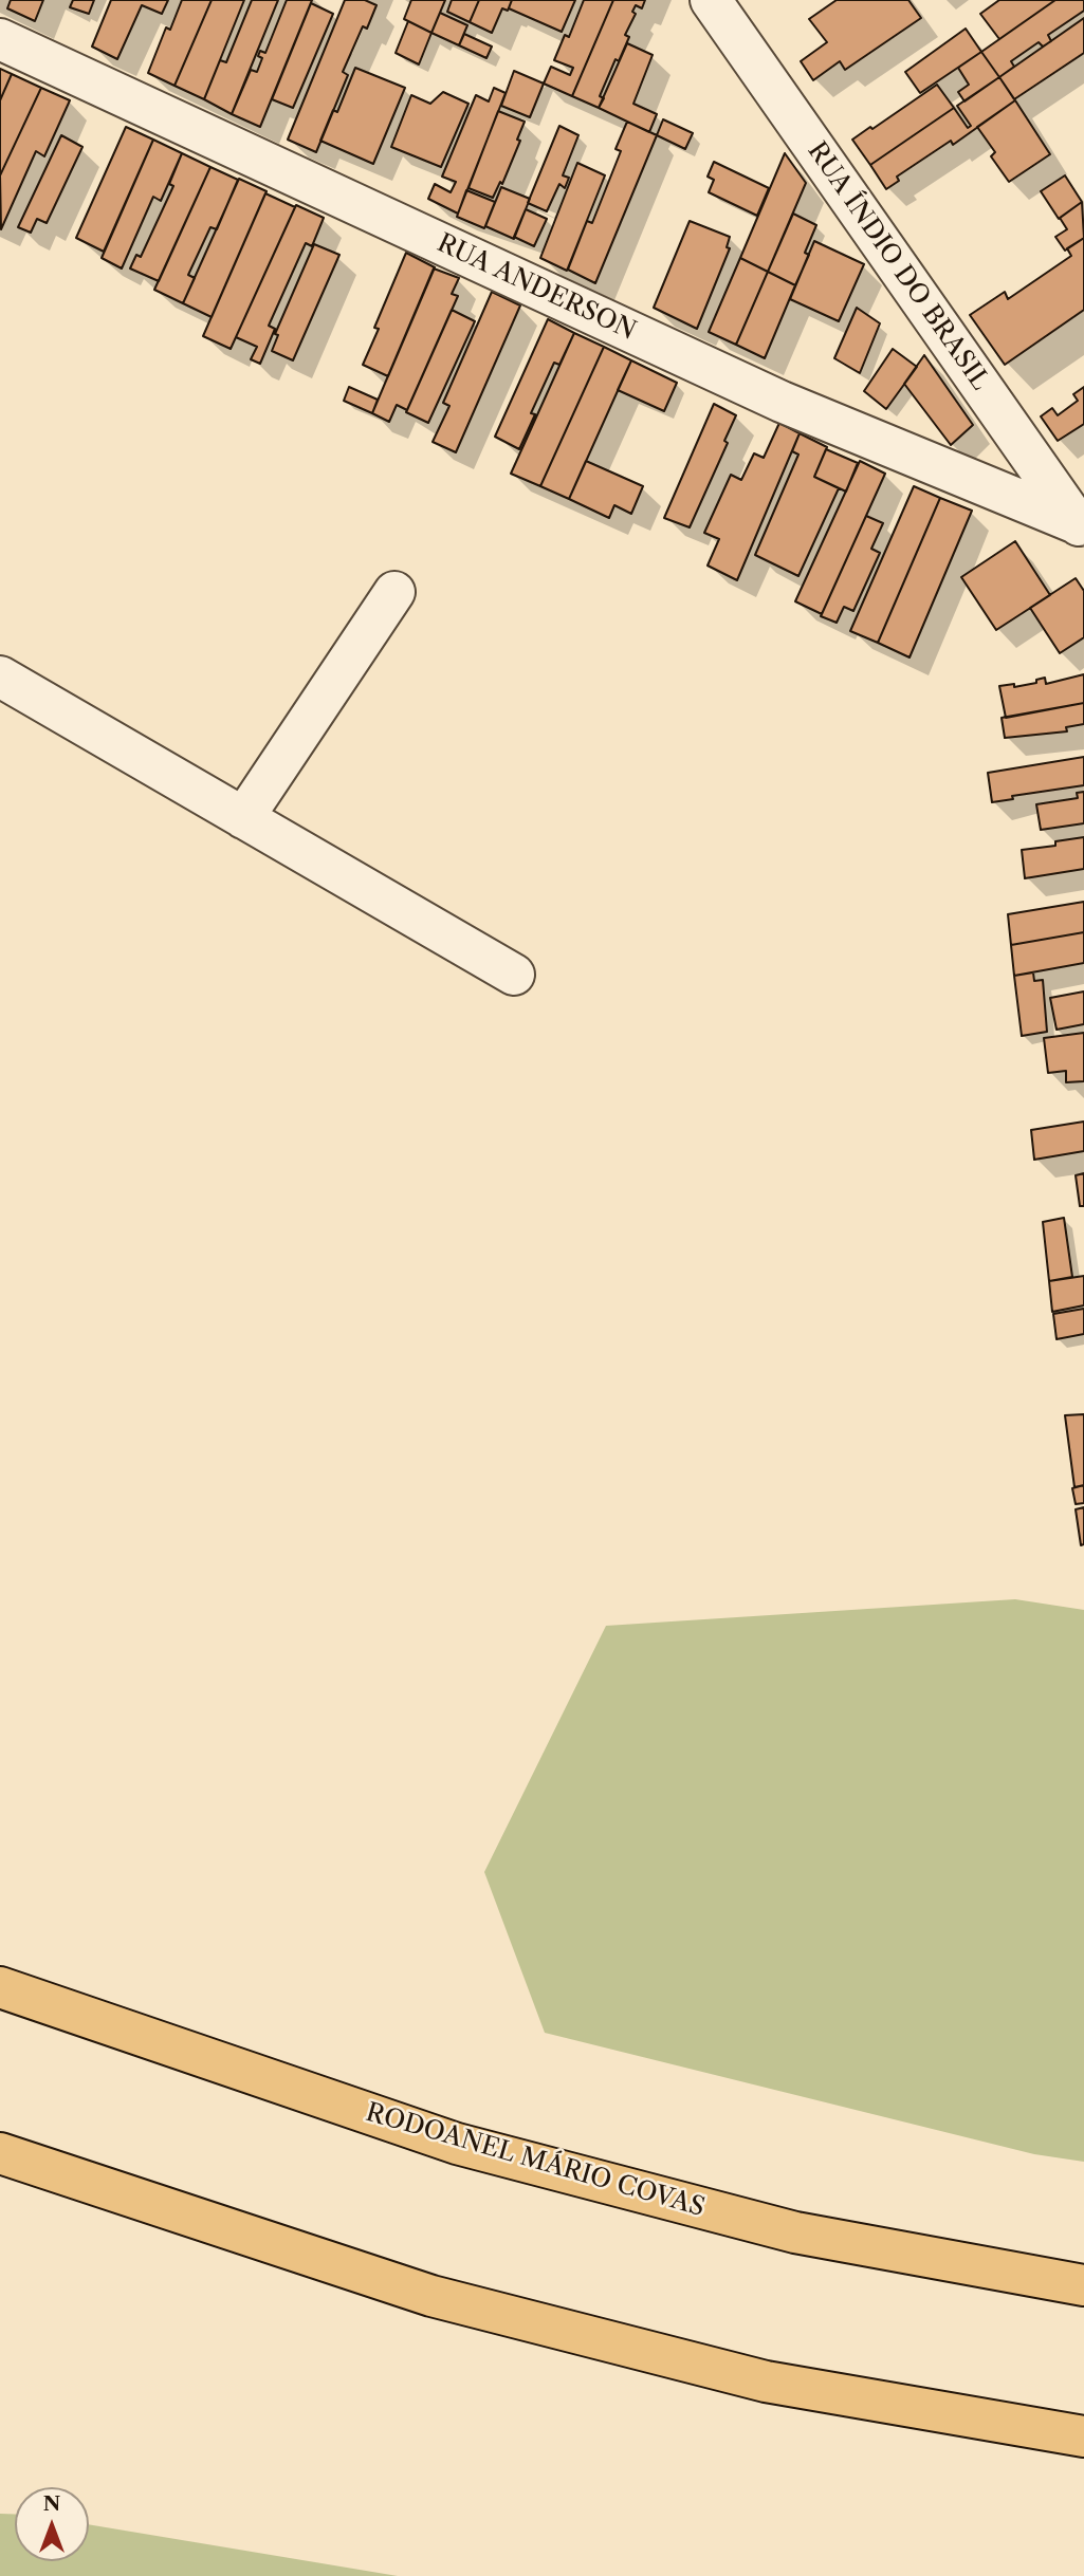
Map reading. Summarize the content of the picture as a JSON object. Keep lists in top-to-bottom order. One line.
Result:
{"streets":{"highway":["RODOANEL MÁRIO COVAS"],"street":["RUA ÍNDIO DO BRASIL","RUA ANDERSON"]},"crossings":[["RUA ÍNDIO DO BRASIL","RUA ANDERSON"]],"north":"top"}
